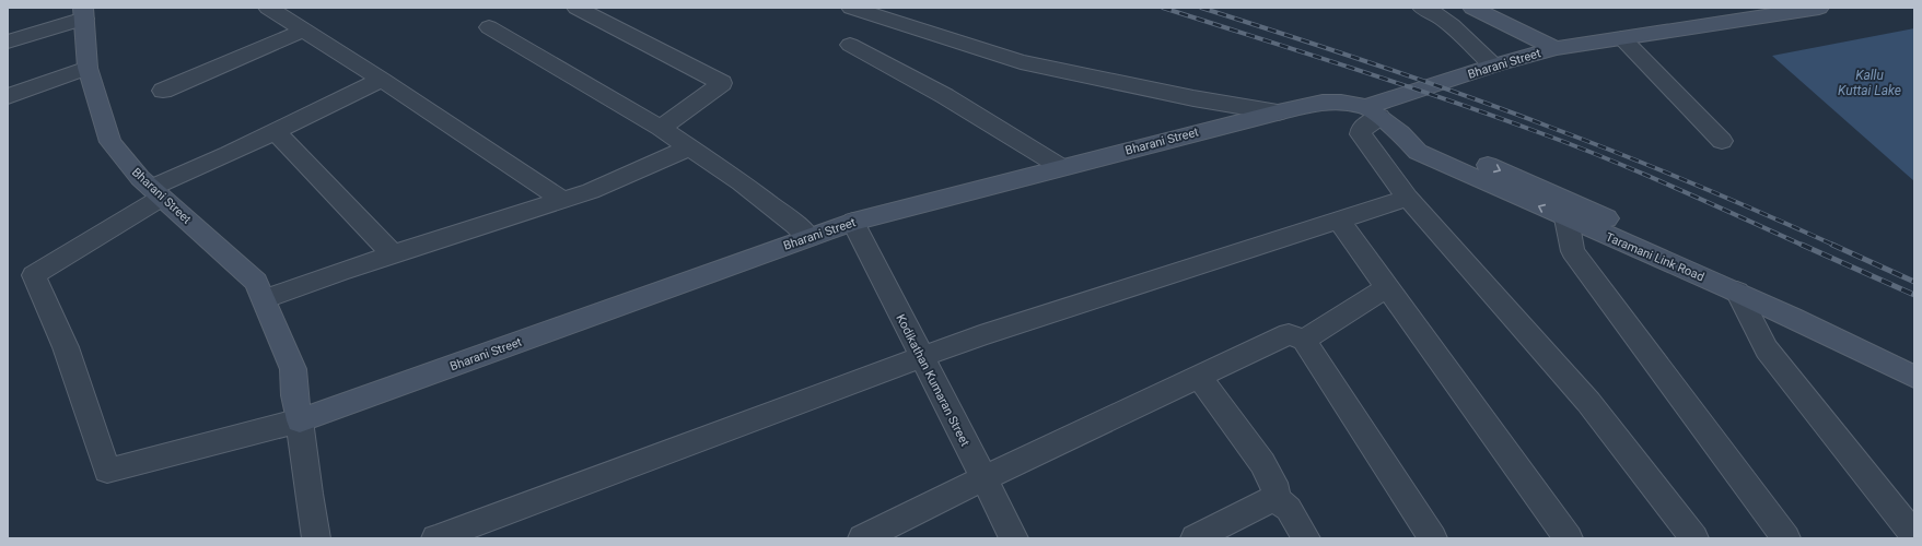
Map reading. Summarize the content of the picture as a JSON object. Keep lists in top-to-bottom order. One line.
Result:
{"streets":{"street":["Bharani Street","Taramani Link Road","Kodikathan Kumaran Street"]},"crossings":[["Bharani Street","Taramani Link Road"],["Bharani Street","Kodikathan Kumaran Street"]],"water":["Kallu Kuttai Lake"]}
